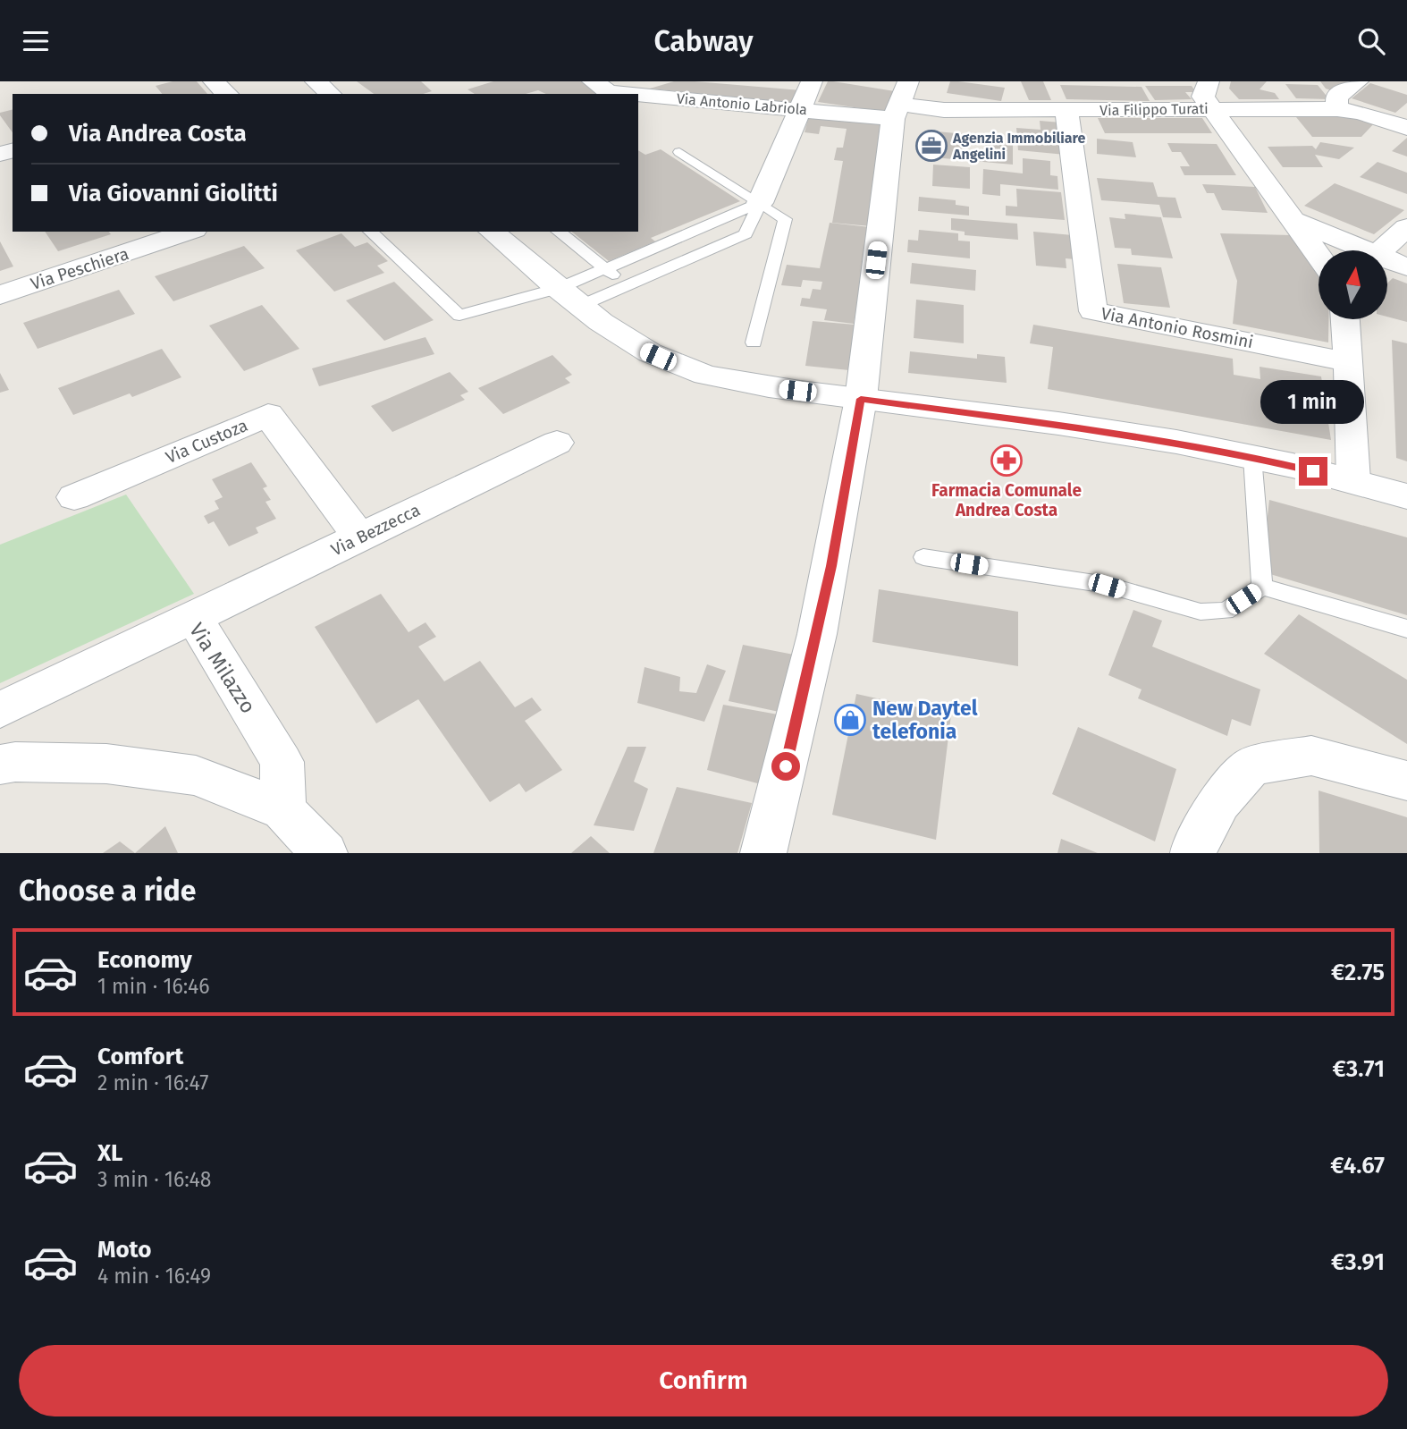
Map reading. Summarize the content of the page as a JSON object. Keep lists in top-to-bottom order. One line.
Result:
{"streets":{"street":["Via Antonio Labriola","Via Filippo Turati","Via Peschiera","Via Antonio Rosmini","Via Custoza","Via Bezzecca","Via Milazzo"]},"crossings":[["Via Antonio Labriola","Via Filippo Turati"],["Via Filippo Turati","Via Antonio Rosmini"],["Via Custoza","Via Bezzecca"],["Via Bezzecca","Via Milazzo"]],"places":{"office":["Agenzia Immobiliare Angelini"],"pharmacy":["Farmacia Comunale Andrea Costa"],"shop":["New Daytel telefonia"]},"north":"top","page":{"header":"Cabway","banner":["Via Andrea Costa","Via Giovanni Giolitti"],"bubble":"1 min","heading":"Choose a ride","list":[{"name":"Economy","note":"1 min · 16:46","value":"€2.75"},{"name":"Comfort","note":"2 min · 16:47","value":"€3.71"},{"name":"XL","note":"3 min · 16:48","value":"€4.67"},{"name":"Moto","note":"4 min · 16:49","value":"€3.91"}],"buttons":"Confirm"}}
